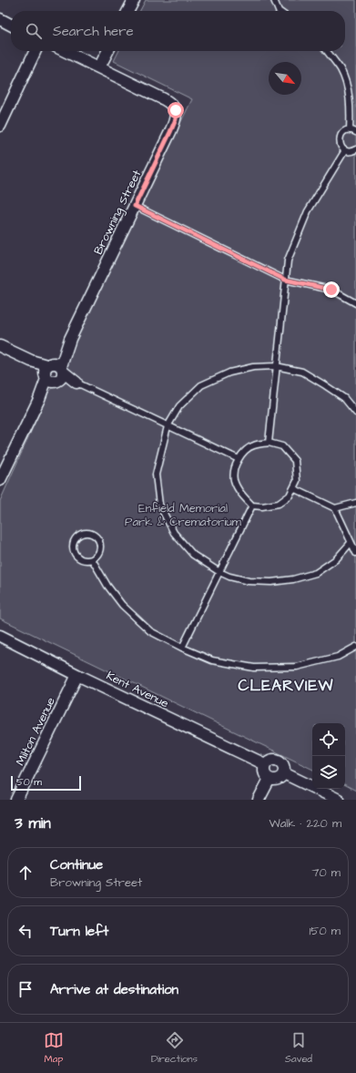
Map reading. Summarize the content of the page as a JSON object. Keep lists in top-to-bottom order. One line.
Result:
{"streets":{"street":["Browning Street","Kent Avenue","Milton Avenue"]},"crossings":[["Kent Avenue","Milton Avenue"]],"districts":["CLEARVIEW"],"parks":["Enfield Memorial Park & Crematorium"],"scale_bar":"50 m","north":"bottom right","page":{"search":"Search here","scale":"50 m","heading":["3 min","Walk · 220 m"],"list":[["Continue","Browning Street","70 m"],["Turn left","150 m"],"Arrive at destination"],"nav":["Map","Directions","Saved"]}}
